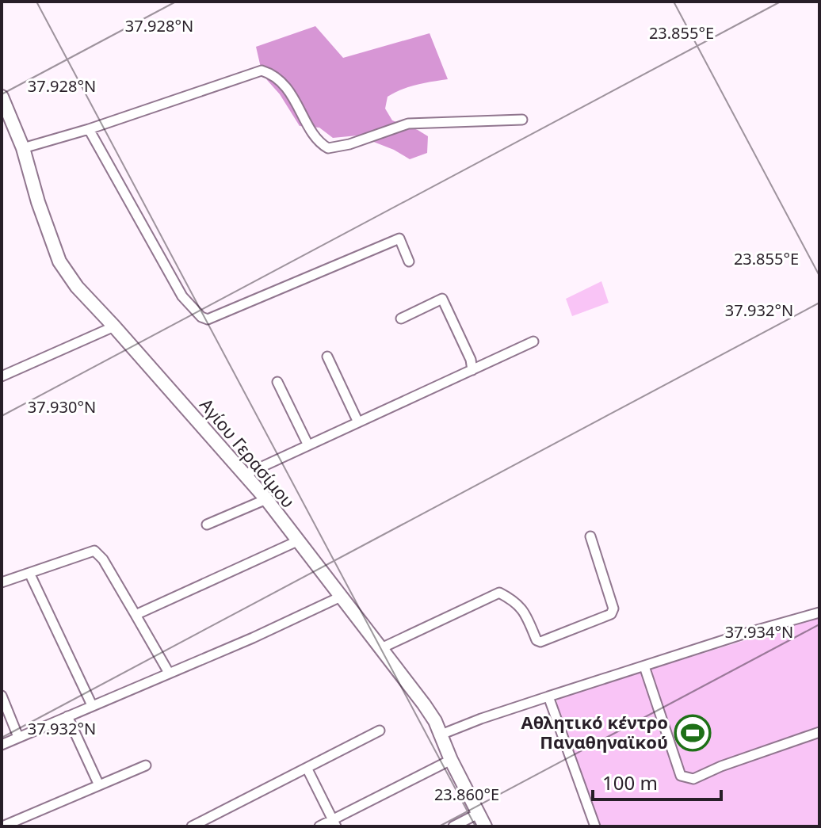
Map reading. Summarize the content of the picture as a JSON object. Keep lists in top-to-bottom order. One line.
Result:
{"streets":{"street":["Αγίου Γερασίμου"]},"places":{"sports":["Αθλητικό κέντρο Παναθηναϊκού"]},"scale_bar":"100 m","coordinates":["37.928°N","23.855°E","37.932°N","37.930°N","37.934°N","23.860°E"]}
